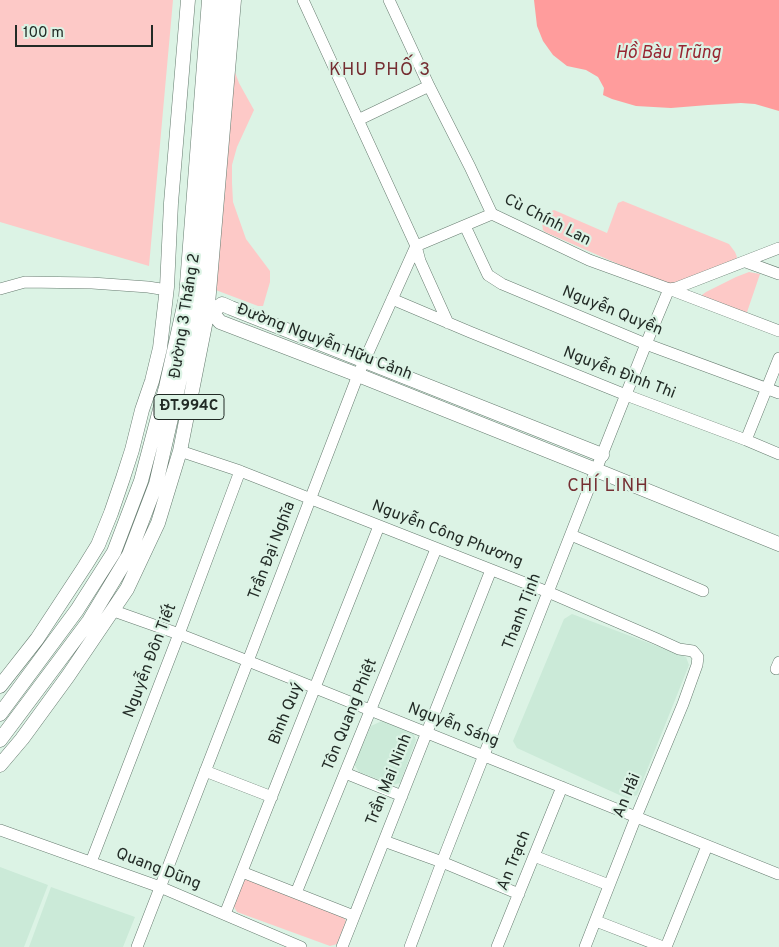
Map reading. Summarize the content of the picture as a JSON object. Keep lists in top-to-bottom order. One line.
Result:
{"streets":{"main road":["Đường 3 Tháng 2","Đường Nguyễn Hữu Cảnh","ĐT.994C"],"street":["Cù Chính Lan","Nguyễn Quyền","Nguyễn Đình Thi","Nguyễn Công Phương","Trần Đại Nghĩa","Thanh Tịnh","Nguyễn Đôn Tiết","Bình Quý","Tôn Quang Phiệt","Nguyễn Sáng","Trần Mai Ninh","An Hải","An Trạch","Quang Dũng"]},"crossings":[["Cù Chính Lan","Thanh Tịnh"],["Nguyễn Quyền","Thanh Tịnh"],["Đường 3 Tháng 2","Đường Nguyễn Hữu Cảnh"],["Đường 3 Tháng 2","Nguyễn Công Phương"],["Đường 3 Tháng 2","Nguyễn Sáng"],["Đường Nguyễn Hữu Cảnh","Trần Đại Nghĩa"],["Đường Nguyễn Hữu Cảnh","Thanh Tịnh"],["Nguyễn Đình Thi","Trần Đại Nghĩa"],["Nguyễn Đình Thi","Thanh Tịnh"],["Nguyễn Công Phương","Trần Đại Nghĩa"],["Nguyễn Công Phương","Thanh Tịnh"],["Nguyễn Công Phương","Nguyễn Đôn Tiết"],["Nguyễn Công Phương","Bình Quý"],["Nguyễn Công Phương","Tôn Quang Phiệt"],["Nguyễn Công Phương","Trần Mai Ninh"],["Nguyễn Công Phương","An Hải"],["Trần Đại Nghĩa","Nguyễn Sáng"],["Trần Đại Nghĩa","Quang Dũng"],["Thanh Tịnh","Nguyễn Sáng"],["Nguyễn Đôn Tiết","Nguyễn Sáng"],["Nguyễn Đôn Tiết","Quang Dũng"],["Bình Quý","Nguyễn Sáng"],["Bình Quý","Quang Dũng"],["Tôn Quang Phiệt","Nguyễn Sáng"],["Nguyễn Sáng","Trần Mai Ninh"],["Nguyễn Sáng","An Hải"],["Nguyễn Sáng","An Trạch"]],"districts":["KHU PHỐ 3","CHÍ LINH"],"water":["Hồ Bàu Trũng"],"scale_bar":"100 m"}
